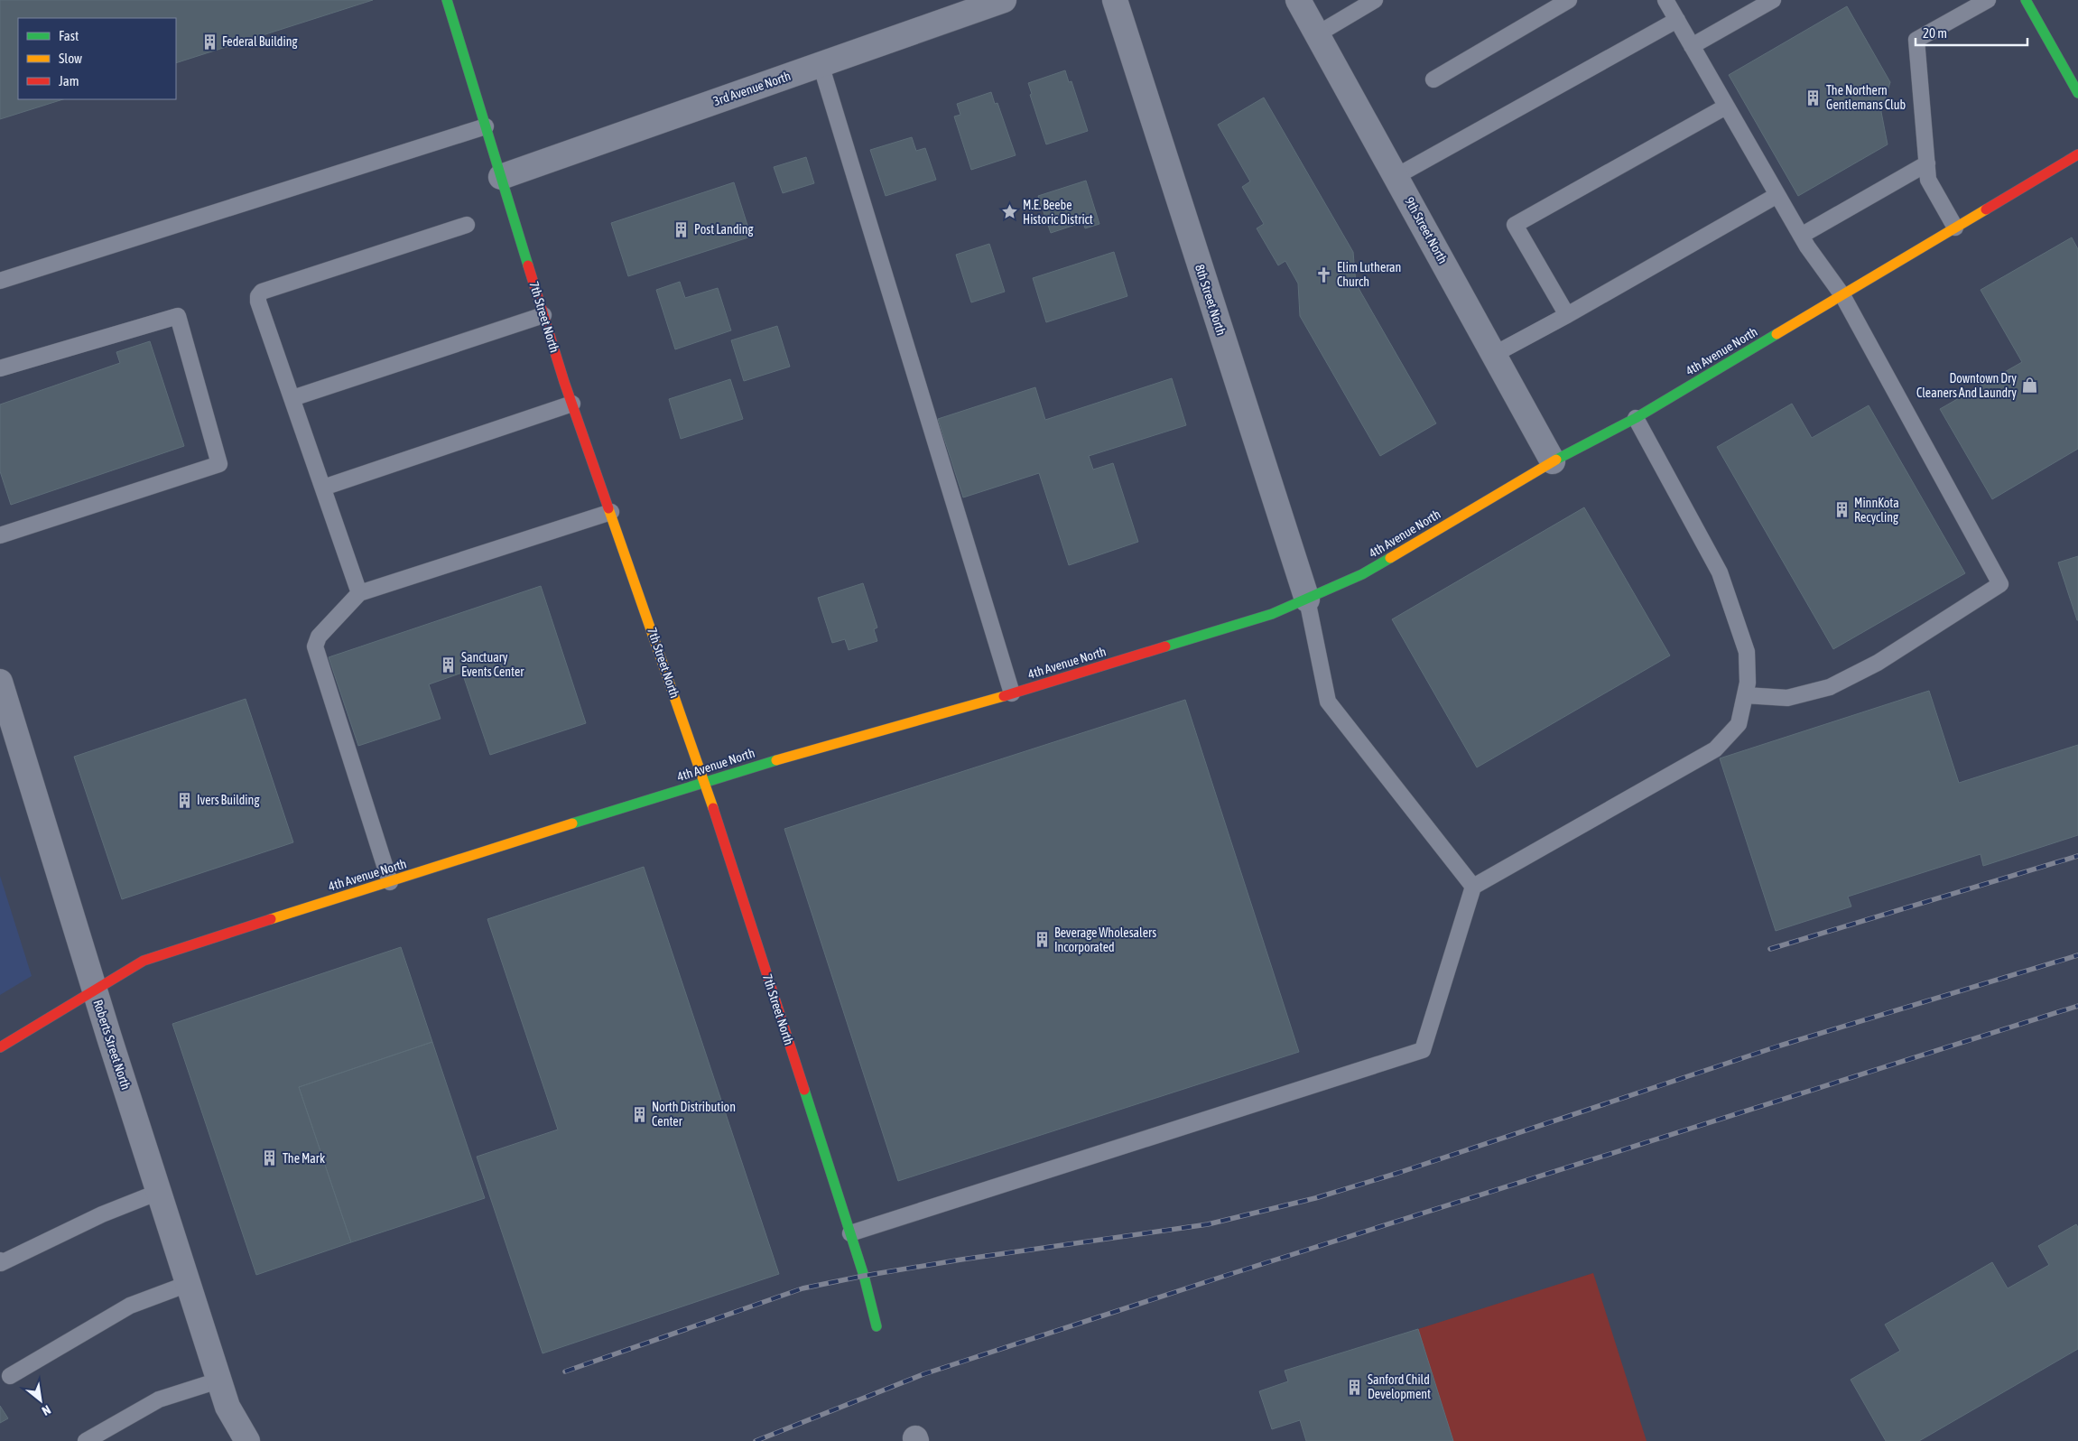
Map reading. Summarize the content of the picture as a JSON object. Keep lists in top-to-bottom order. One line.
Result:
{"streets":{"street":["3rd Avenue North","9th Street North","8th Street North","7th Street North","4th Avenue North","Roberts Street North"]},"crossings":[["3rd Avenue North","7th Street North"],["9th Street North","4th Avenue North"],["8th Street North","4th Avenue North"],["7th Street North","4th Avenue North"],["4th Avenue North","Roberts Street North"]],"places":{"building":["Federal Building","The Northern Gentlemans Club","Post Landing","MinnKota Recycling","Sanctuary Events Center","Ivers Building","Beverage Wholesalers Incorporated","North Distribution Center","The Mark","Sanford Child Development"],"place":["M.E. Beebe Historic District"],"church":["Elim Lutheran Church"],"shop":["Downtown Dry Cleaners And Laundry"]},"legend":["Fast","Slow","Jam"],"scale_bar":"20 m","north":"bottom right"}
